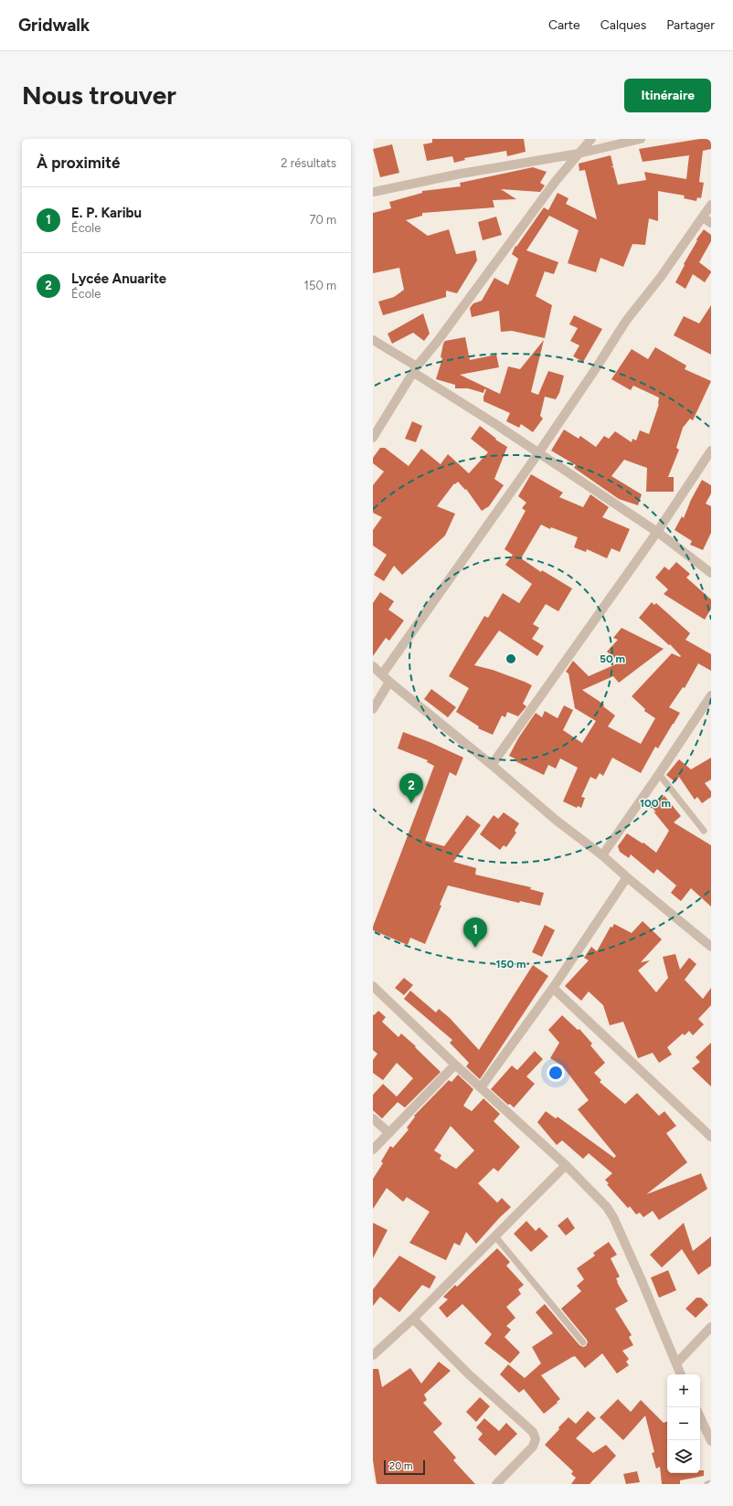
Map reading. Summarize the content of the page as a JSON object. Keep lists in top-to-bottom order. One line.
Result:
{"scale_bar":"20 m","page":{"header":"Gridwalk","nav":["Carte","Calques","Partager"],"buttons":"Itinéraire","title":"Nous trouver","heading":["À proximité","2 résultats"],"list":[{"mark":"1","name":"E. P. Karibu","note":"École","value":"70 m"},{"mark":"2","name":"Lycée Anuarite","note":"École","value":"150 m"}],"pins":["2","1"],"map_buttons":["+","−"],"scale":"20 m"},"rings":["50 m","100 m","150 m"]}
